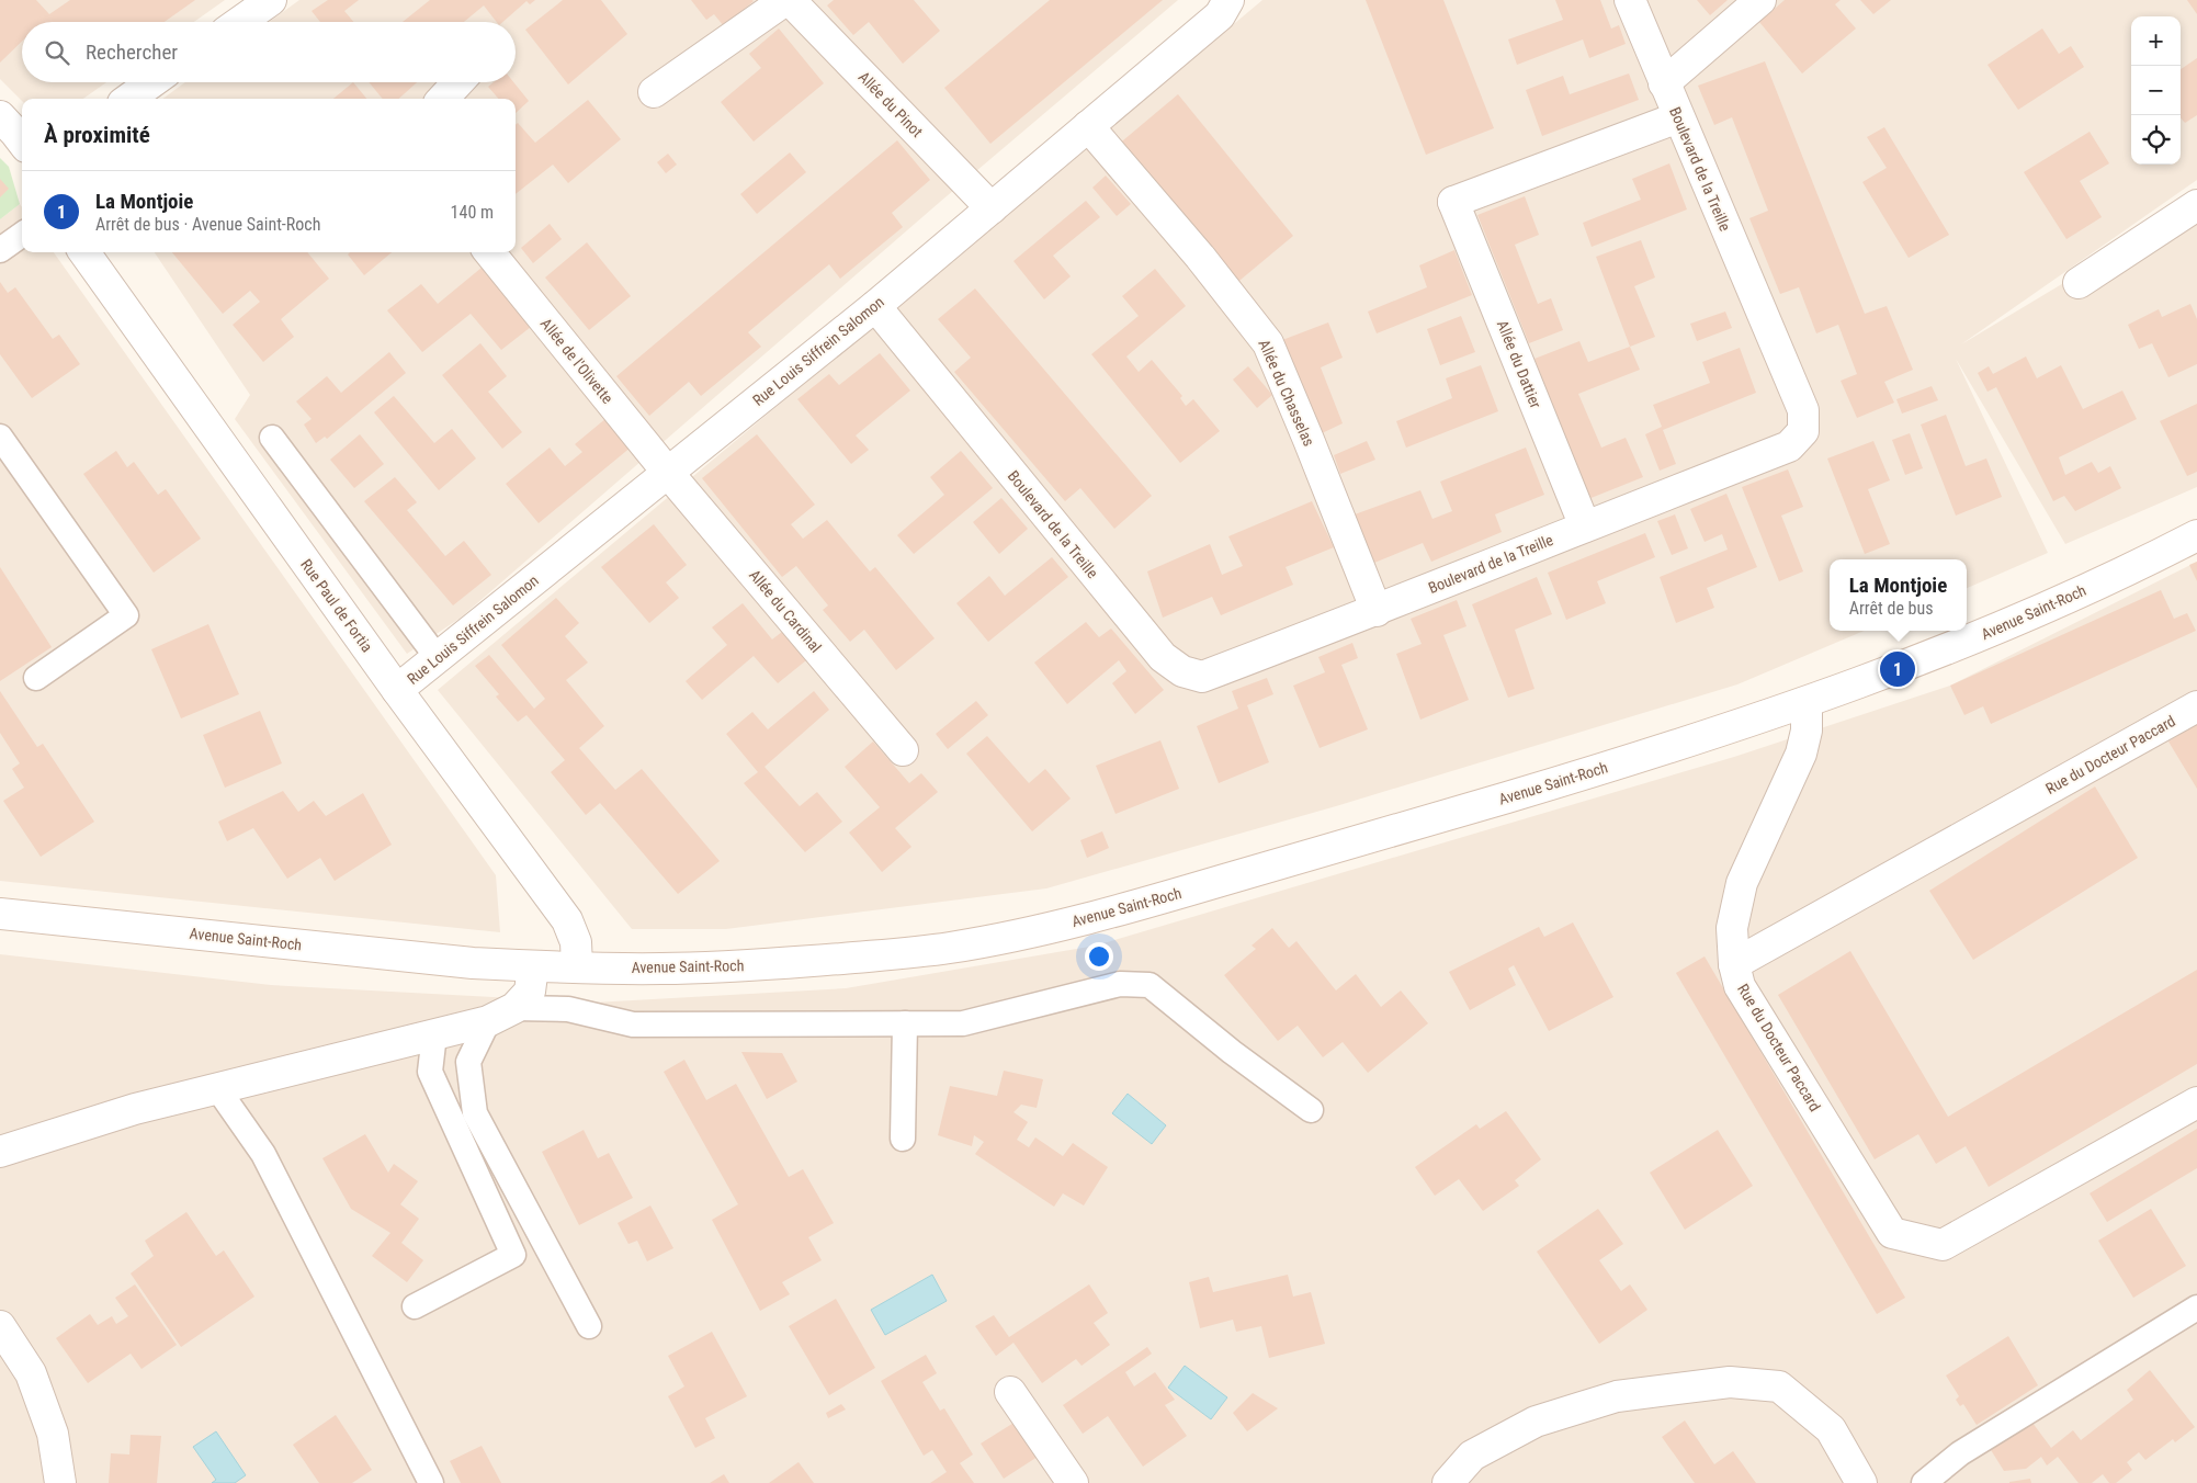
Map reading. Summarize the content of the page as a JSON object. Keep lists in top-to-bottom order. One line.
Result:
{"streets":{"street":["Allée du Pinot","Boulevard de la Treille","Rue Louis Siffrein Salomon","Allée de l'Olivette","Allée du Dattier","Allée du Chasselas","Rue Paul de Fortia","Allée du Cardinal","Avenue Saint-Roch","Rue du Docteur Paccard"]},"crossings":[["Allée du Pinot","Rue Louis Siffrein Salomon"],["Boulevard de la Treille","Rue Louis Siffrein Salomon"],["Boulevard de la Treille","Allée du Dattier"],["Boulevard de la Treille","Allée du Chasselas"],["Rue Louis Siffrein Salomon","Allée de l'Olivette"],["Rue Louis Siffrein Salomon","Allée du Chasselas"],["Rue Louis Siffrein Salomon","Rue Paul de Fortia"],["Rue Louis Siffrein Salomon","Allée du Cardinal"],["Allée de l'Olivette","Allée du Cardinal"],["Rue Paul de Fortia","Avenue Saint-Roch"]],"page":{"map_buttons":["+","−"],"search":"Rechercher","heading":"À proximité","list":[{"mark":"1","name":"La Montjoie","note":"Arrêt de bus · Avenue Saint-Roch","value":"140 m"}],"popup":["La Montjoie","Arrêt de bus"],"pins":"1"}}
